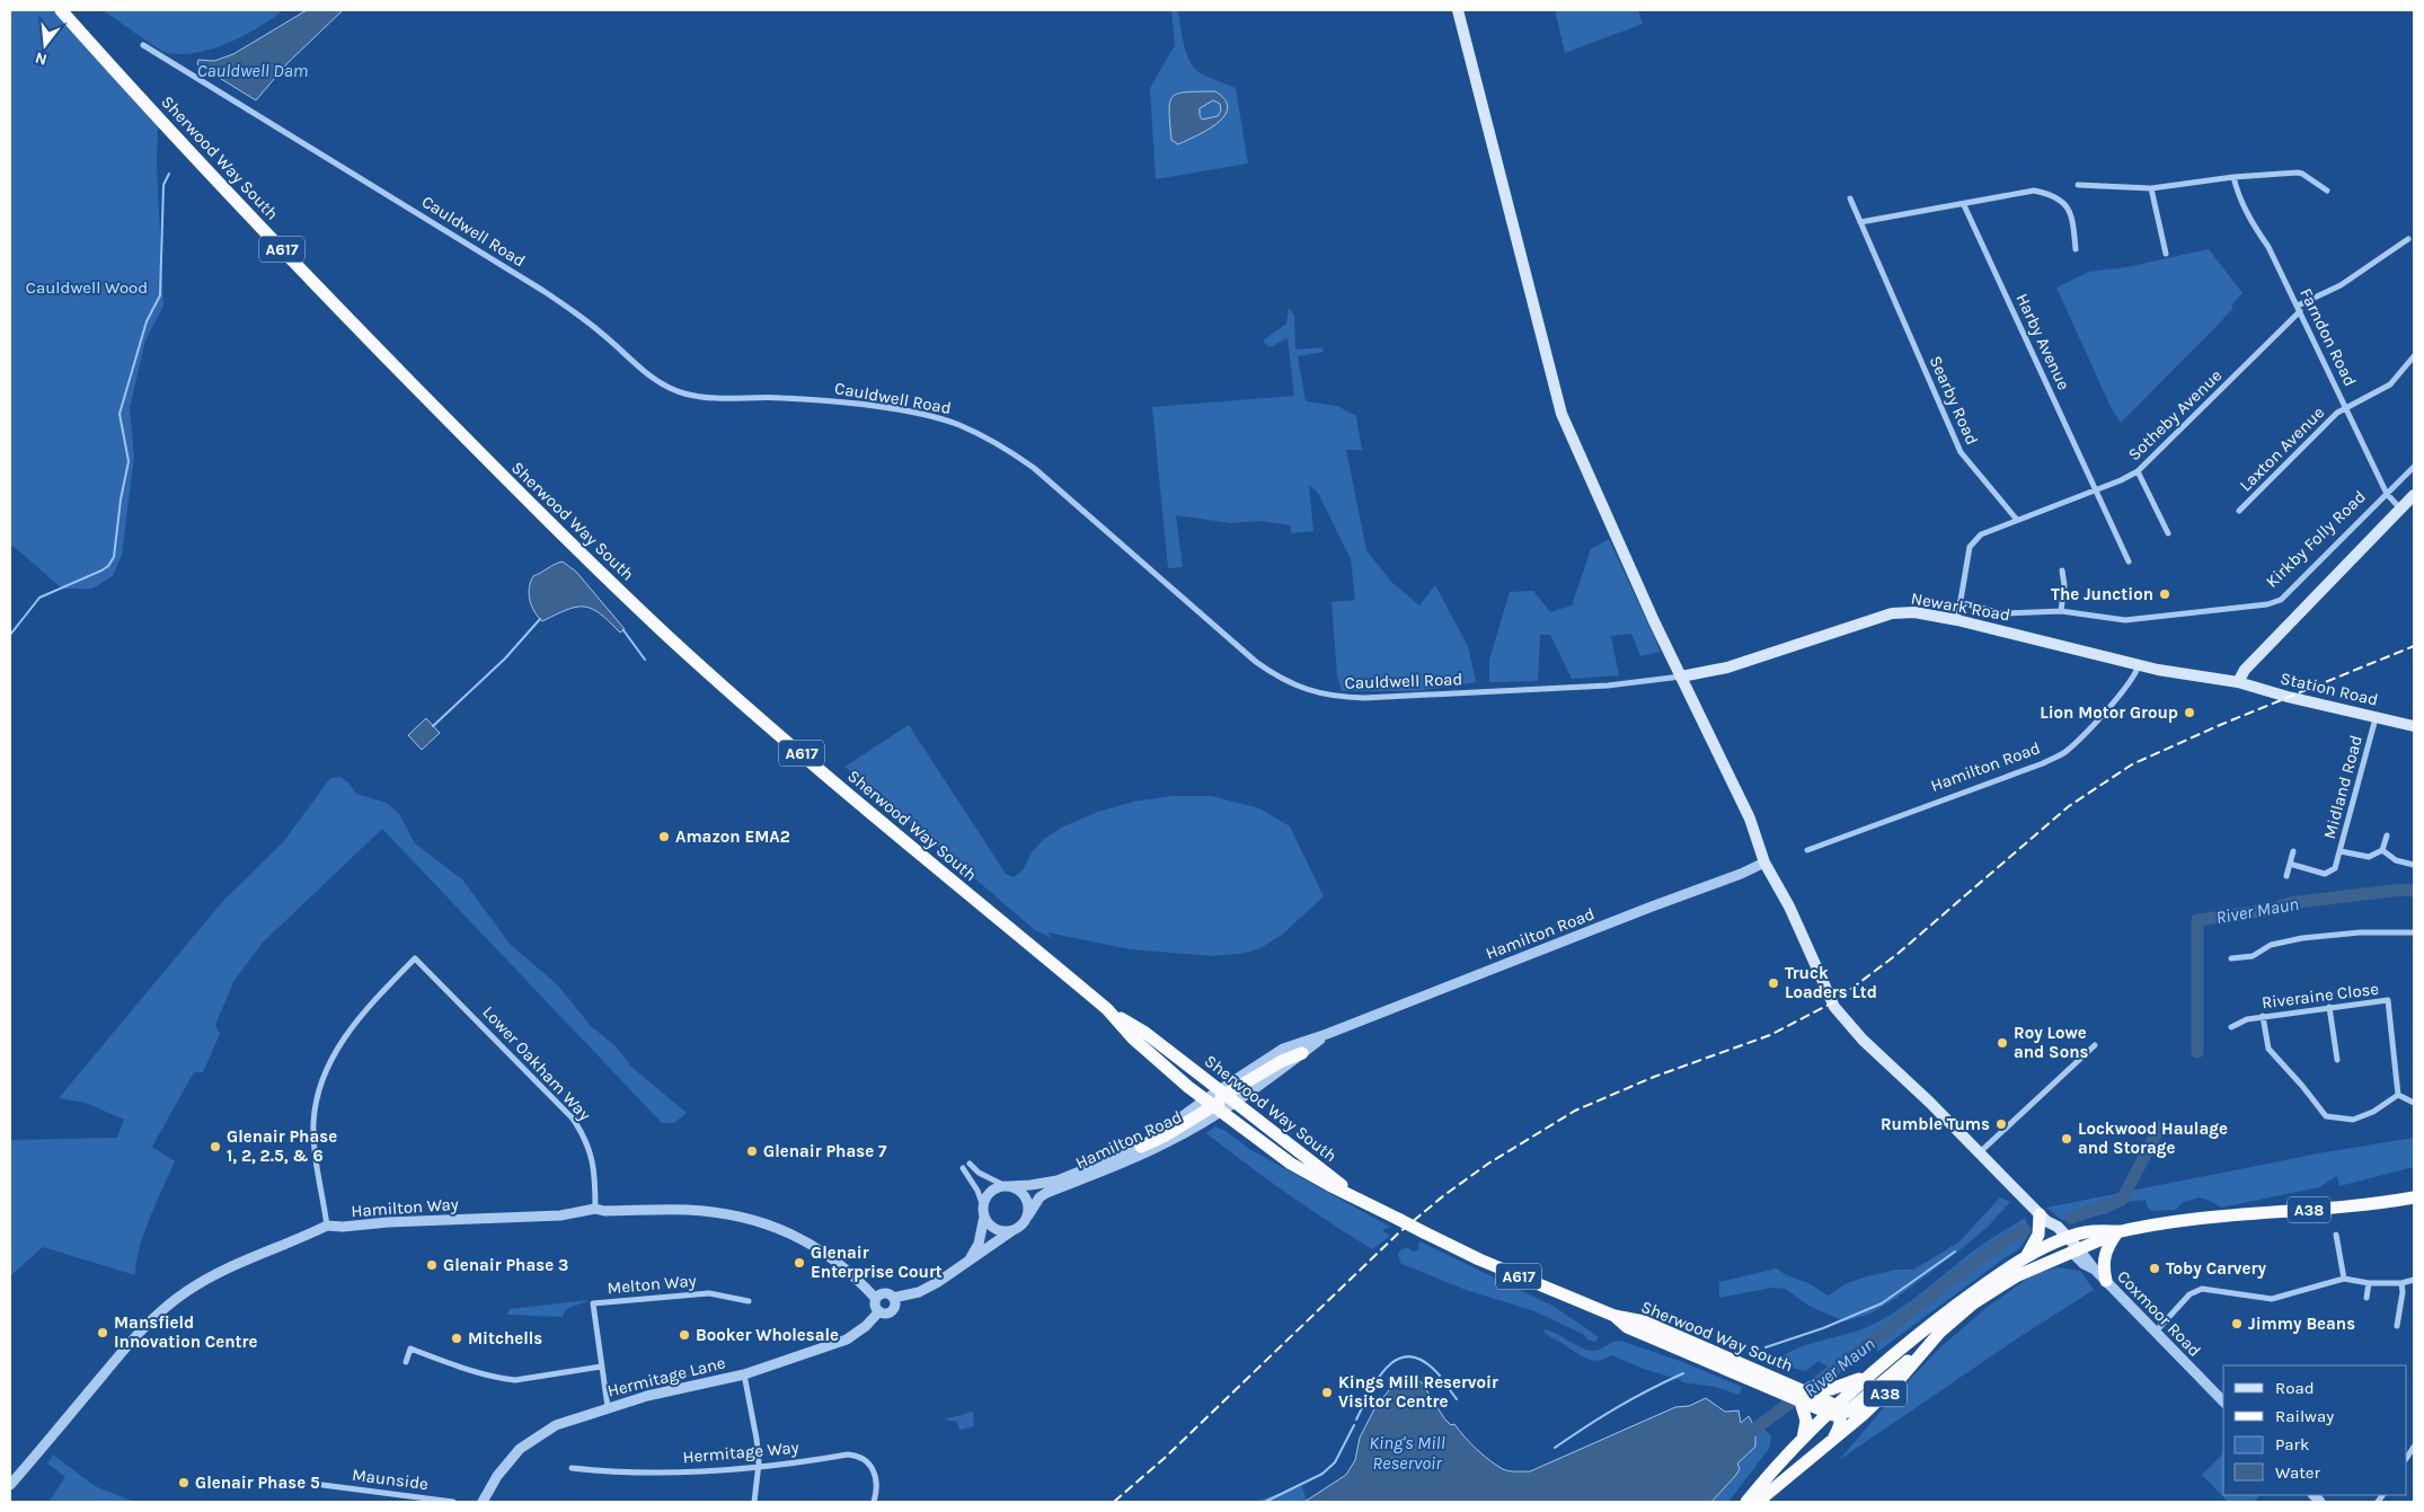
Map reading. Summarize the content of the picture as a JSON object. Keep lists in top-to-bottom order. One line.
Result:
{"streets":{"highway":["Sherwood Way South","A617","A38"],"main road":["Newark Road","Station Road"],"street":["Cauldwell Road","Farndon Road","Harby Avenue","Searby Road","Sotheby Avenue","Laxton Avenue","Kirkby Folly Road","Hamilton Road","Midland Road","Riveraine Close","Lower Oakham Way","Hamilton Way","Melton Way","Coxmoor Road","Hermitage Lane","Hermitage Way","Maunside"]},"crossings":[["Sherwood Way South","A617"],["Sherwood Way South","Hamilton Road"],["Sherwood Way South","A38"],["Cauldwell Road","Newark Road"],["A617","A38"],["Farndon Road","Sotheby Avenue"],["Farndon Road","Laxton Avenue"],["Farndon Road","Kirkby Folly Road"],["Harby Avenue","Sotheby Avenue"],["Searby Road","Sotheby Avenue"],["Kirkby Folly Road","Newark Road"],["Newark Road","Station Road"],["Newark Road","Hamilton Road"],["Station Road","Midland Road"],["Hamilton Road","Hamilton Way"],["Hamilton Road","Hermitage Lane"],["Lower Oakham Way","Hamilton Way"],["Hamilton Way","Hermitage Lane"],["A38","Coxmoor Road"],["Melton Way","Hermitage Lane"]],"water":["Cauldwell Dam","River Maun","King's Mill Reservoir"],"parks":["Cauldwell Wood"],"places":["The Junction","Lion Motor Group","Amazon EMA2","Truck Loaders Ltd","Roy Lowe and Sons","Rumble Tums","Lockwood Haulage and Storage","Glenair Phase 1, 2, 2.5, & 6","Glenair Phase 7","Glenair Enterprise Court","Glenair Phase 3","Toby Carvery","Jimmy Beans","Mansfield Innovation Centre","Booker Wholesale","Mitchells","Kings Mill Reservoir Visitor Centre","Glenair Phase 5"],"legend":["Road","Railway","Park","Water"],"north":"bottom"}
